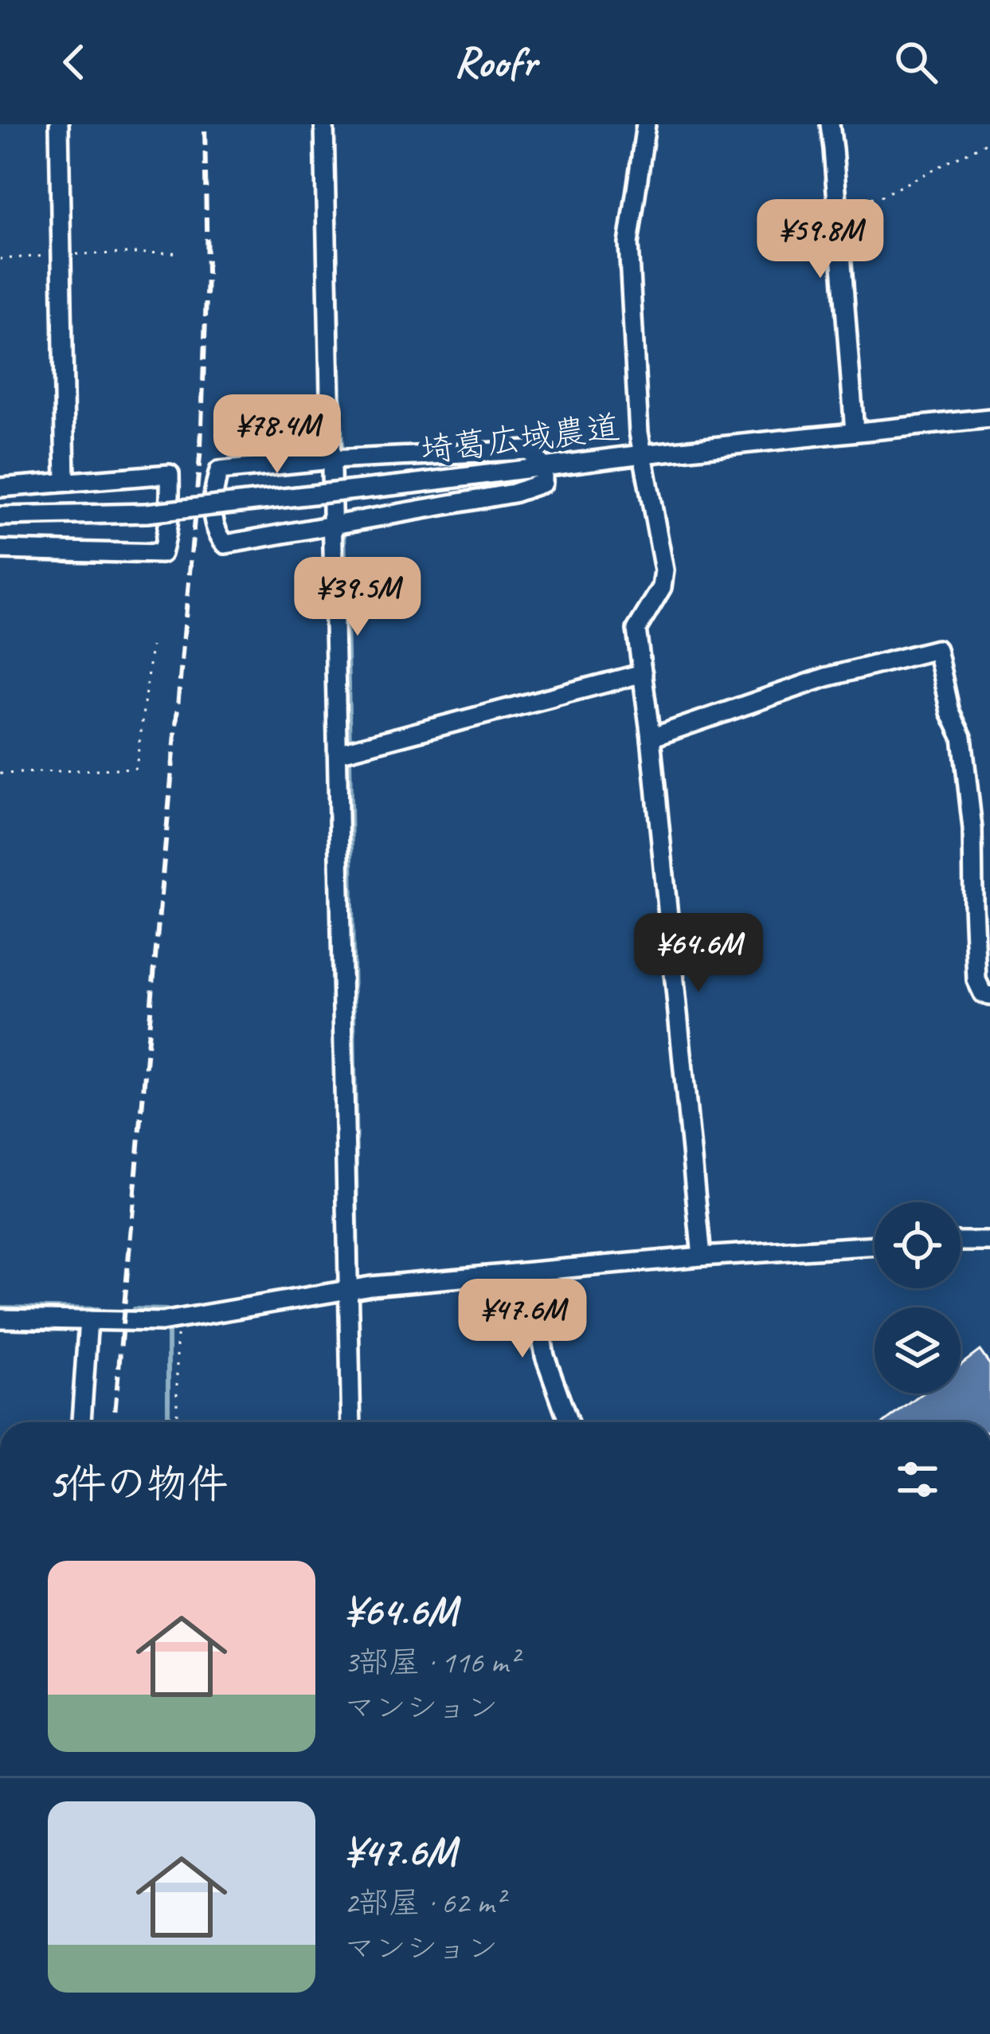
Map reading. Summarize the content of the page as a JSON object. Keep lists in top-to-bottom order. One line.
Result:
{"streets":{"street":["埼葛広域農道"]},"page":{"header":"Roofr","price":["¥59.8M","¥78.4M","¥39.5M","¥64.6M","¥47.6M"],"heading":"5件の物件","list":[{"name":"¥64.6M","note":"3部屋 · 116 m² · マンション"},{"name":"¥47.6M","note":"2部屋 · 62 m² · マンション"}]}}
